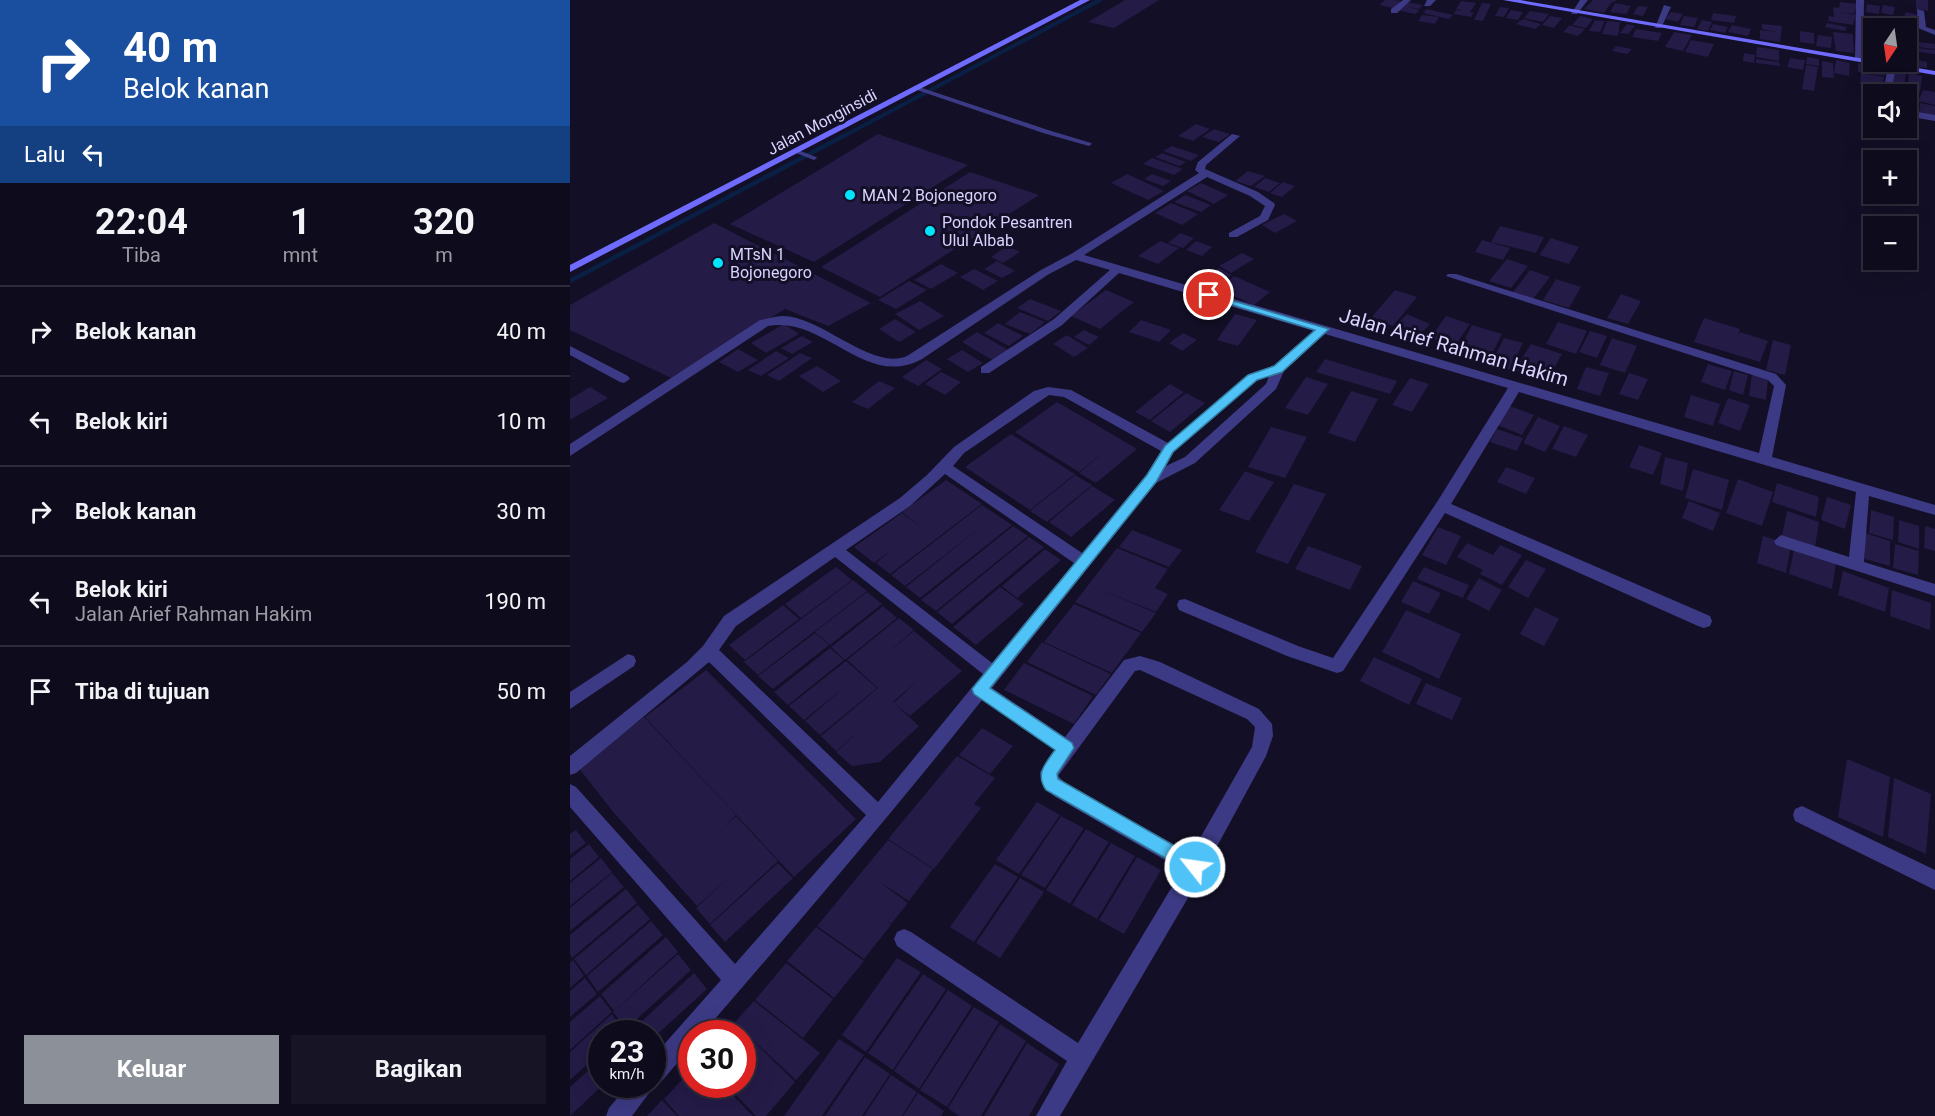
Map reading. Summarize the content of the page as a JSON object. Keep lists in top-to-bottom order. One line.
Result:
{"streets":{"main road":["Jalan Monginsidi"],"street":["Jalan Arief Rahman Hakim"]},"places":["MAN 2 Bojonegoro","Pondok Pesantren Ulul Albab","MTsN 1 Bojonegoro"],"north":"bottom","page":{"turn":["40 m","Belok kanan"],"map_buttons":["+","−"],"then":"Lalu","eta":["22:04","Tiba","1","mnt","320","m"],"list":[{"name":"Belok kanan","value":"40 m"},{"name":"Belok kiri","value":"10 m"},{"name":"Belok kanan","value":"30 m"},{"name":"Belok kiri","note":"Jalan Arief Rahman Hakim","value":"190 m"},{"name":"Tiba di tujuan","value":"50 m"}],"speed":"23 km/h","limit":"30","buttons":["Keluar","Bagikan"]}}
